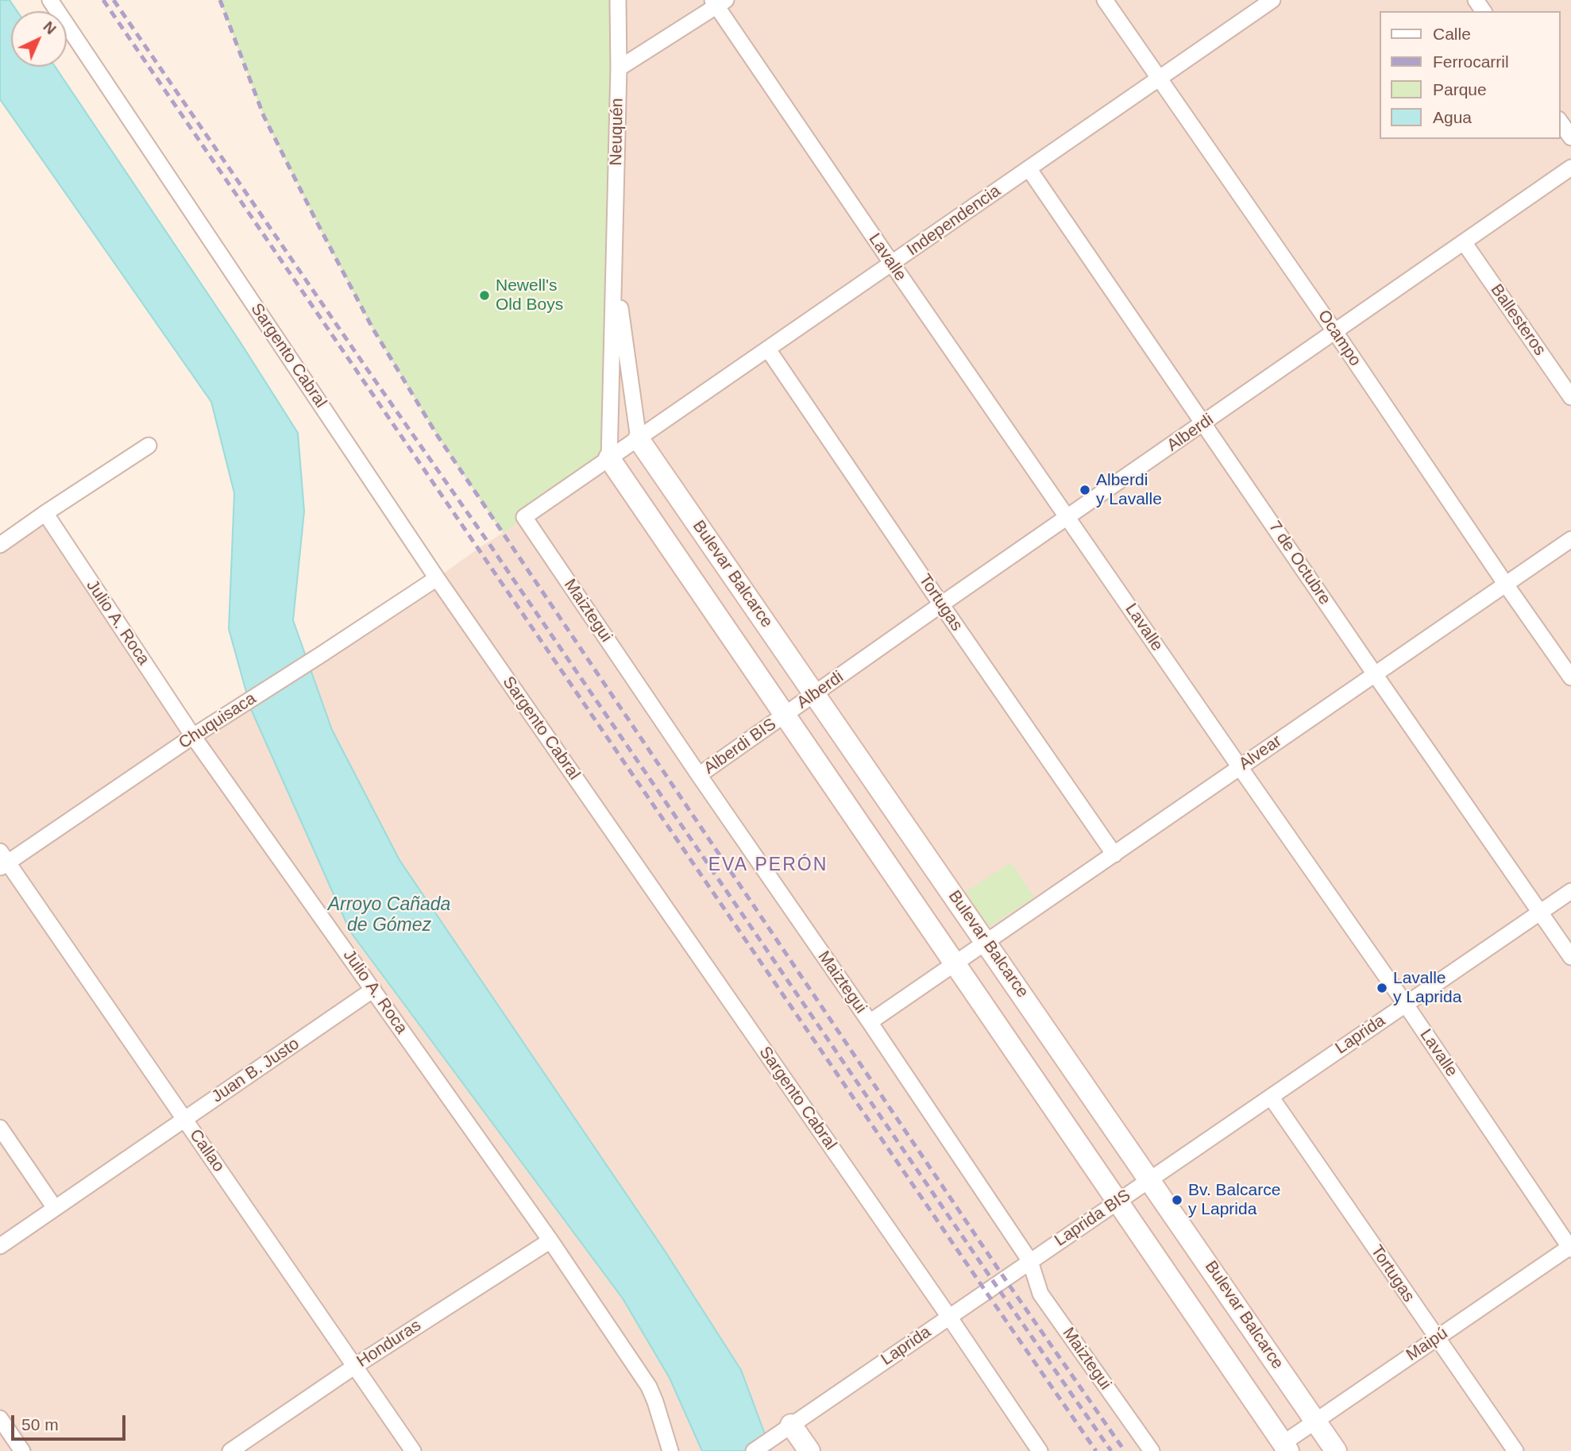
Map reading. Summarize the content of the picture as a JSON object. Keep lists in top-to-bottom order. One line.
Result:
{"streets":{"main road":["Bulevar Balcarce"],"street":["Neuquén","Independencia","Lavalle","Ballesteros","Ocampo","Sargento Cabral","Alberdi","7 de Octubre","Tortugas","Maiztegui","Julio A. Roca","Chuquisaca","Alberdi BIS","Alvear","Laprida","Juan B. Justo","Callao","Laprida BIS","Honduras","Maipú"]},"crossings":[["Neuquén","Independencia"],["Neuquén","Bulevar Balcarce"],["Independencia","Lavalle"],["Independencia","Ocampo"],["Independencia","7 de Octubre"],["Independencia","Bulevar Balcarce"],["Independencia","Tortugas"],["Independencia","Maiztegui"],["Lavalle","Alberdi"],["Lavalle","Alvear"],["Lavalle","Laprida"],["Lavalle","Maipú"],["Ballesteros","Alberdi"],["Ocampo","Alberdi"],["Ocampo","Alvear"],["Sargento Cabral","Chuquisaca"],["Sargento Cabral","Laprida"],["Alberdi","7 de Octubre"],["Alberdi","Bulevar Balcarce"],["Alberdi","Tortugas"],["Alberdi","Alberdi BIS"],["7 de Octubre","Alvear"],["7 de Octubre","Laprida"],["Bulevar Balcarce","Alvear"],["Bulevar Balcarce","Laprida"],["Bulevar Balcarce","Laprida BIS"],["Bulevar Balcarce","Maipú"],["Tortugas","Alvear"],["Tortugas","Laprida"],["Tortugas","Maipú"],["Maiztegui","Alberdi BIS"],["Maiztegui","Alvear"],["Maiztegui","Laprida"],["Maiztegui","Laprida BIS"],["Julio A. Roca","Chuquisaca"],["Julio A. Roca","Juan B. Justo"],["Julio A. Roca","Honduras"],["Chuquisaca","Callao"],["Laprida","Laprida BIS"],["Juan B. Justo","Callao"],["Callao","Honduras"]],"districts":["EVA PERÓN"],"water":["Arroyo Cañada de Gómez"],"places":["Newell's Old Boys","Alberdi y Lavalle","Lavalle y Laprida","Bv. Balcarce y Laprida"],"legend":["Calle","Ferrocarril","Parque","Agua"],"scale_bar":"50 m","north":"top right"}
